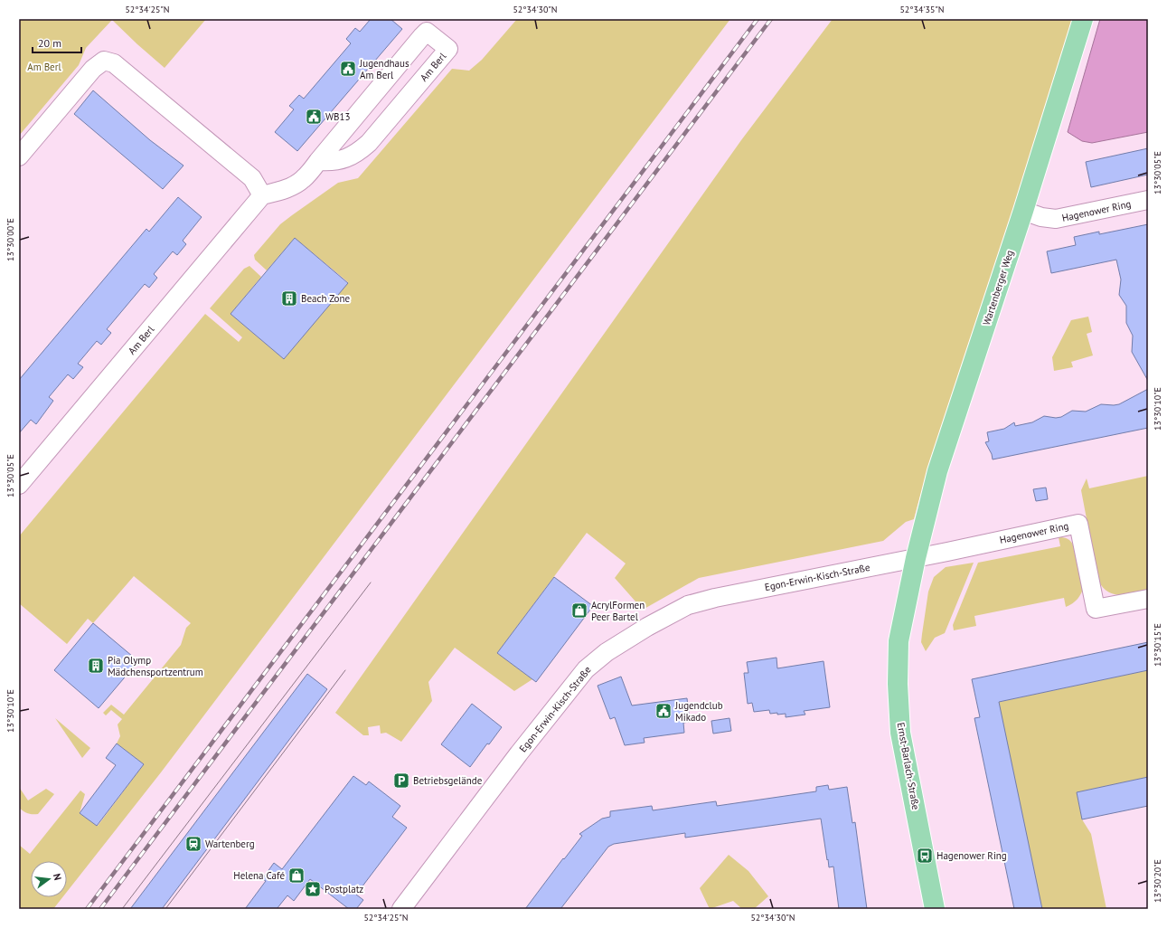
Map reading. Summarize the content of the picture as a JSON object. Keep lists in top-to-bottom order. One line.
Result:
{"streets":{"main road":["Wartenberger Weg","Ernst-Barlach-Straße"],"street":["Am Berl","Hagenower Ring","Egon-Erwin-Kisch-Straße"]},"crossings":[["Hagenower Ring","Wartenberger Weg"],["Hagenower Ring","Egon-Erwin-Kisch-Straße"],["Hagenower Ring","Ernst-Barlach-Straße"],["Wartenberger Weg","Egon-Erwin-Kisch-Straße"],["Wartenberger Weg","Ernst-Barlach-Straße"],["Egon-Erwin-Kisch-Straße","Ernst-Barlach-Straße"]],"parks":["Am Berl"],"places":{"public building":["Jugendhaus Am Berl","WB13","Jugendclub Mikado"],"building":["Beach Zone","Pia Olymp Mädchensportzentrum"],"shop":["AcrylFormen Peer Bartel","Helena Café"],"parking":["Betriebsgelände"],"station":["Wartenberg"],"bus stop":["Hagenower Ring"],"place":["Postplatz"]},"scale_bar":"20 m","north":"right","coordinates":["52°34'25\"N","52°34'30\"N","52°34'35\"N","13°30'05\"E","13°30'00\"E","13°30'10\"E","13°30'15\"E","13°30'20\"E"]}
